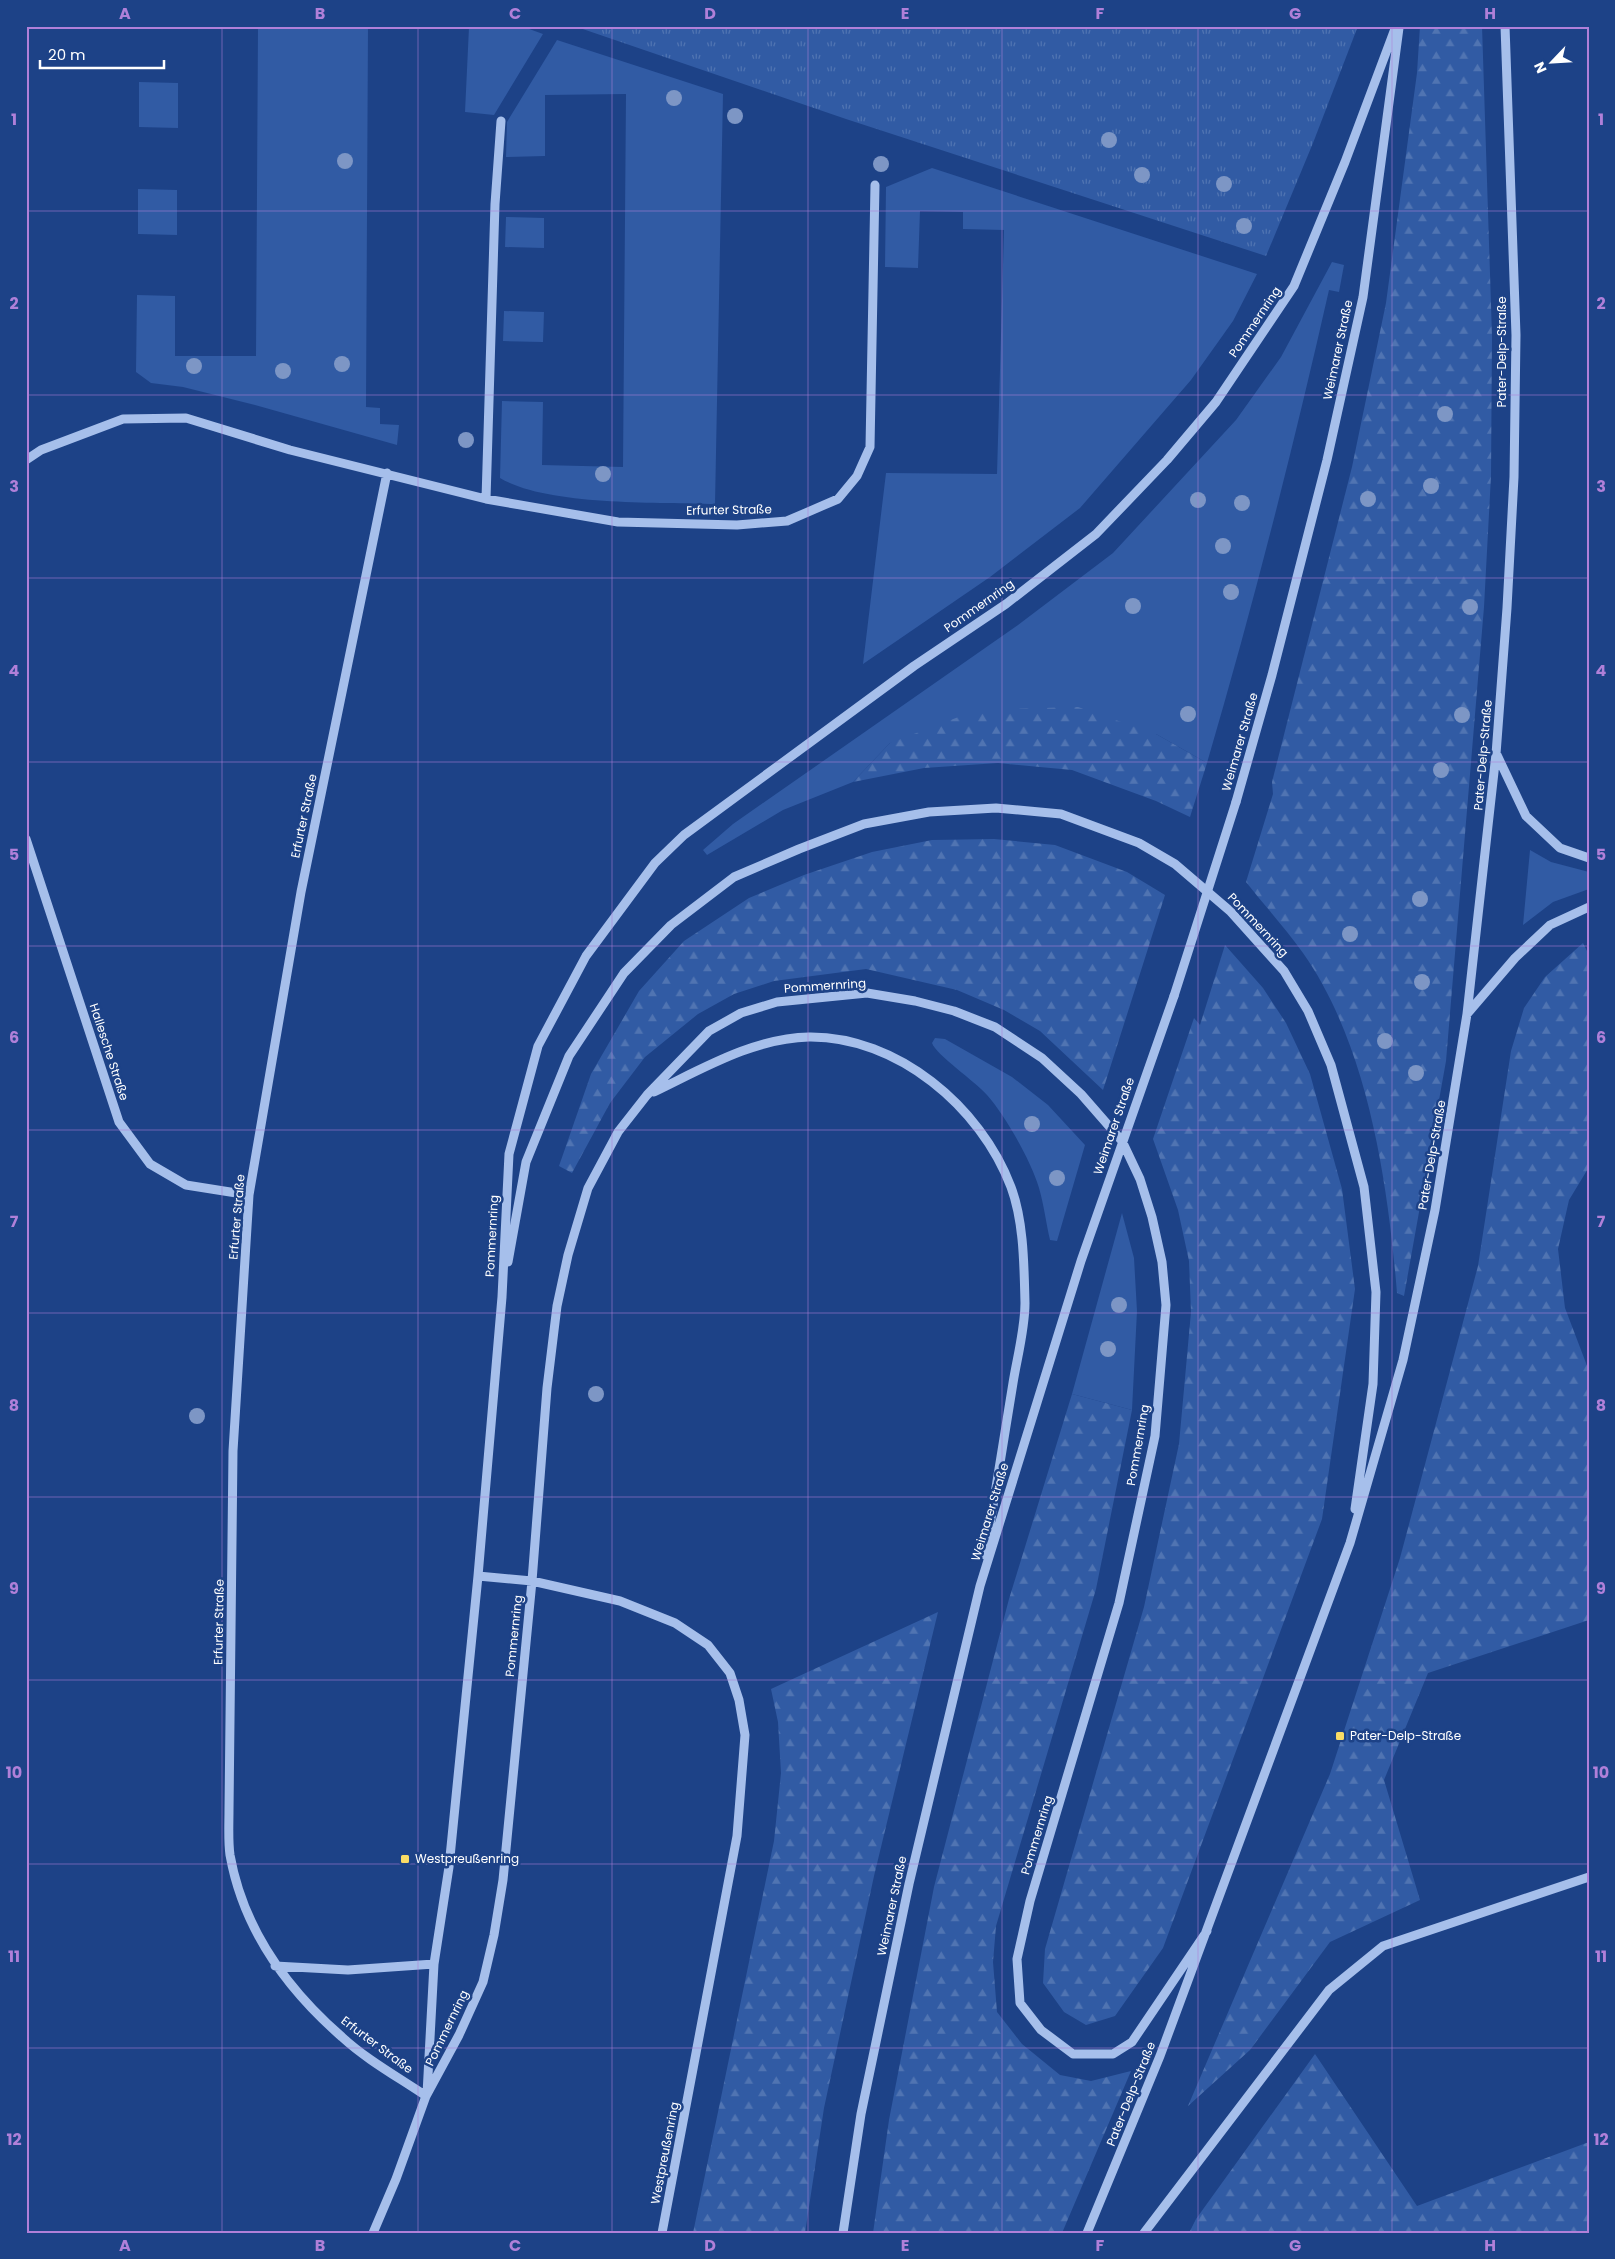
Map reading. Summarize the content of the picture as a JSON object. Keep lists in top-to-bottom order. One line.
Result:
{"streets":{"street":["Pommernring","Weimarer Straße","Pater-Delp-Straße","Erfurter Straße","Hallesche Straße","Westpreußenring"]},"crossings":[["Pommernring","Weimarer Straße"],["Pommernring","Pater-Delp-Straße"],["Pommernring","Erfurter Straße"],["Pommernring","Westpreußenring"],["Erfurter Straße","Hallesche Straße"]],"places":{"transit":["Pater-Delp-Straße","Westpreußenring"]},"scale_bar":"20 m","north":"bottom left","grid":{"columns":["A","B","C","D","E","F","G","H"],"rows":["1","2","3","4","5","6","7","8","9","10","11","12"]}}
